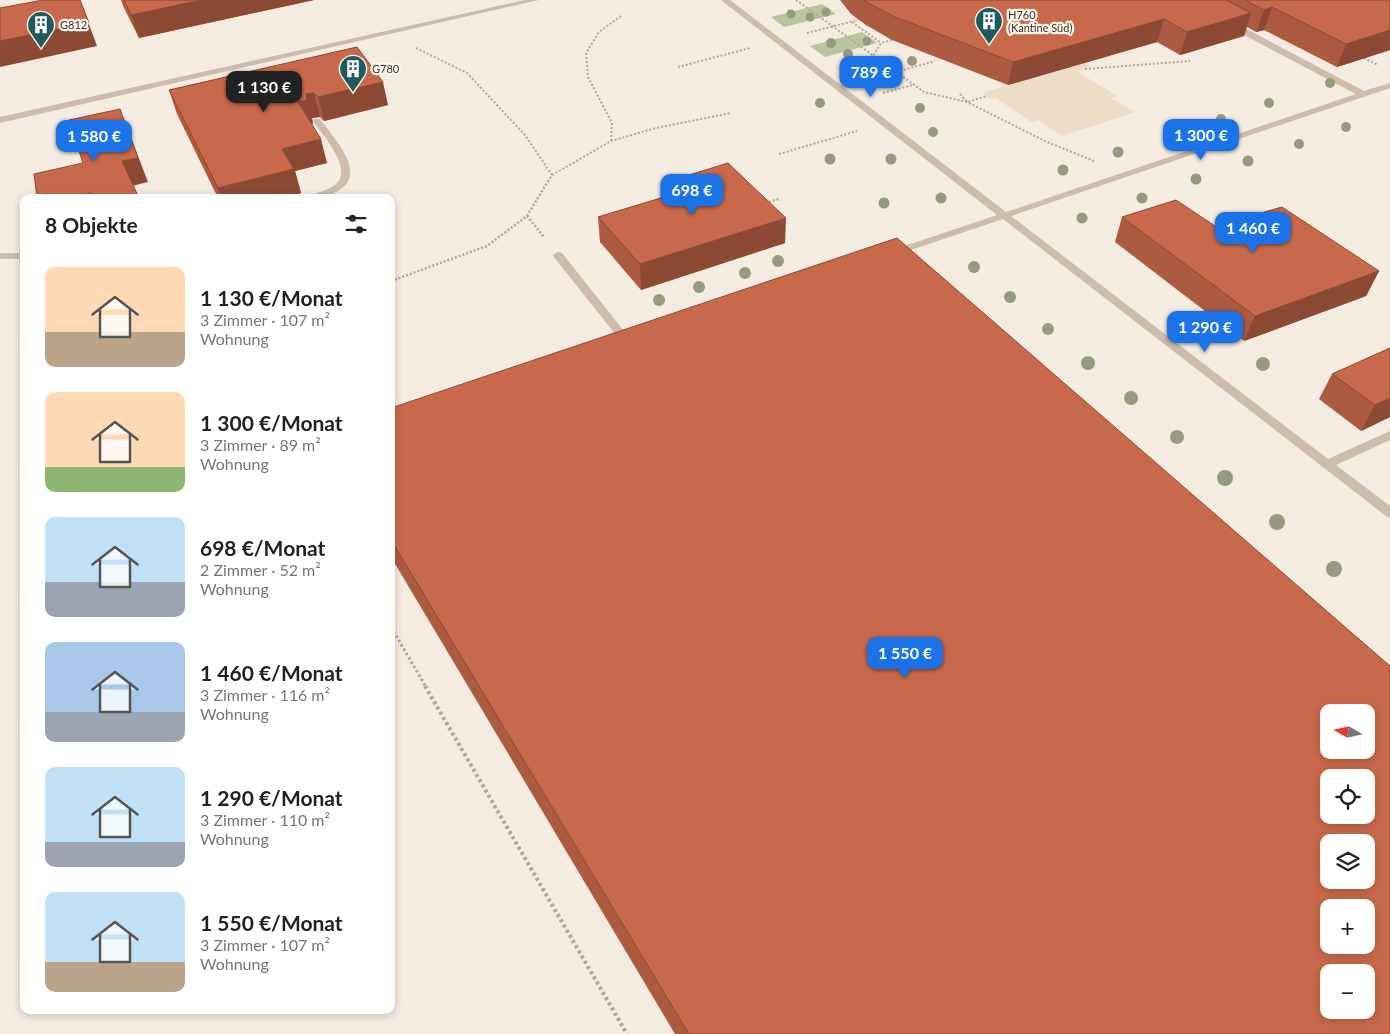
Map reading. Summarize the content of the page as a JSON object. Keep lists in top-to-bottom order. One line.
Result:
{"places":{"building":["H760 (Kantine Süd)","G812","G780"]},"north":"left","page":{"price":["789 €","1 130 €","1 300 €","1 580 €","698 €","1 460 €","1 290 €","1 550 €"],"heading":"8 Objekte","list":[{"name":"1 130 €/Monat","note":"3 Zimmer · 107 m² · Wohnung"},{"name":"1 300 €/Monat","note":"3 Zimmer · 89 m² · Wohnung"},{"name":"698 €/Monat","note":"2 Zimmer · 52 m² · Wohnung"},{"name":"1 460 €/Monat","note":"3 Zimmer · 116 m² · Wohnung"},{"name":"1 290 €/Monat","note":"3 Zimmer · 110 m² · Wohnung"},{"name":"1 550 €/Monat","note":"3 Zimmer · 107 m² · Wohnung"}],"map_buttons":["+","−"]}}
